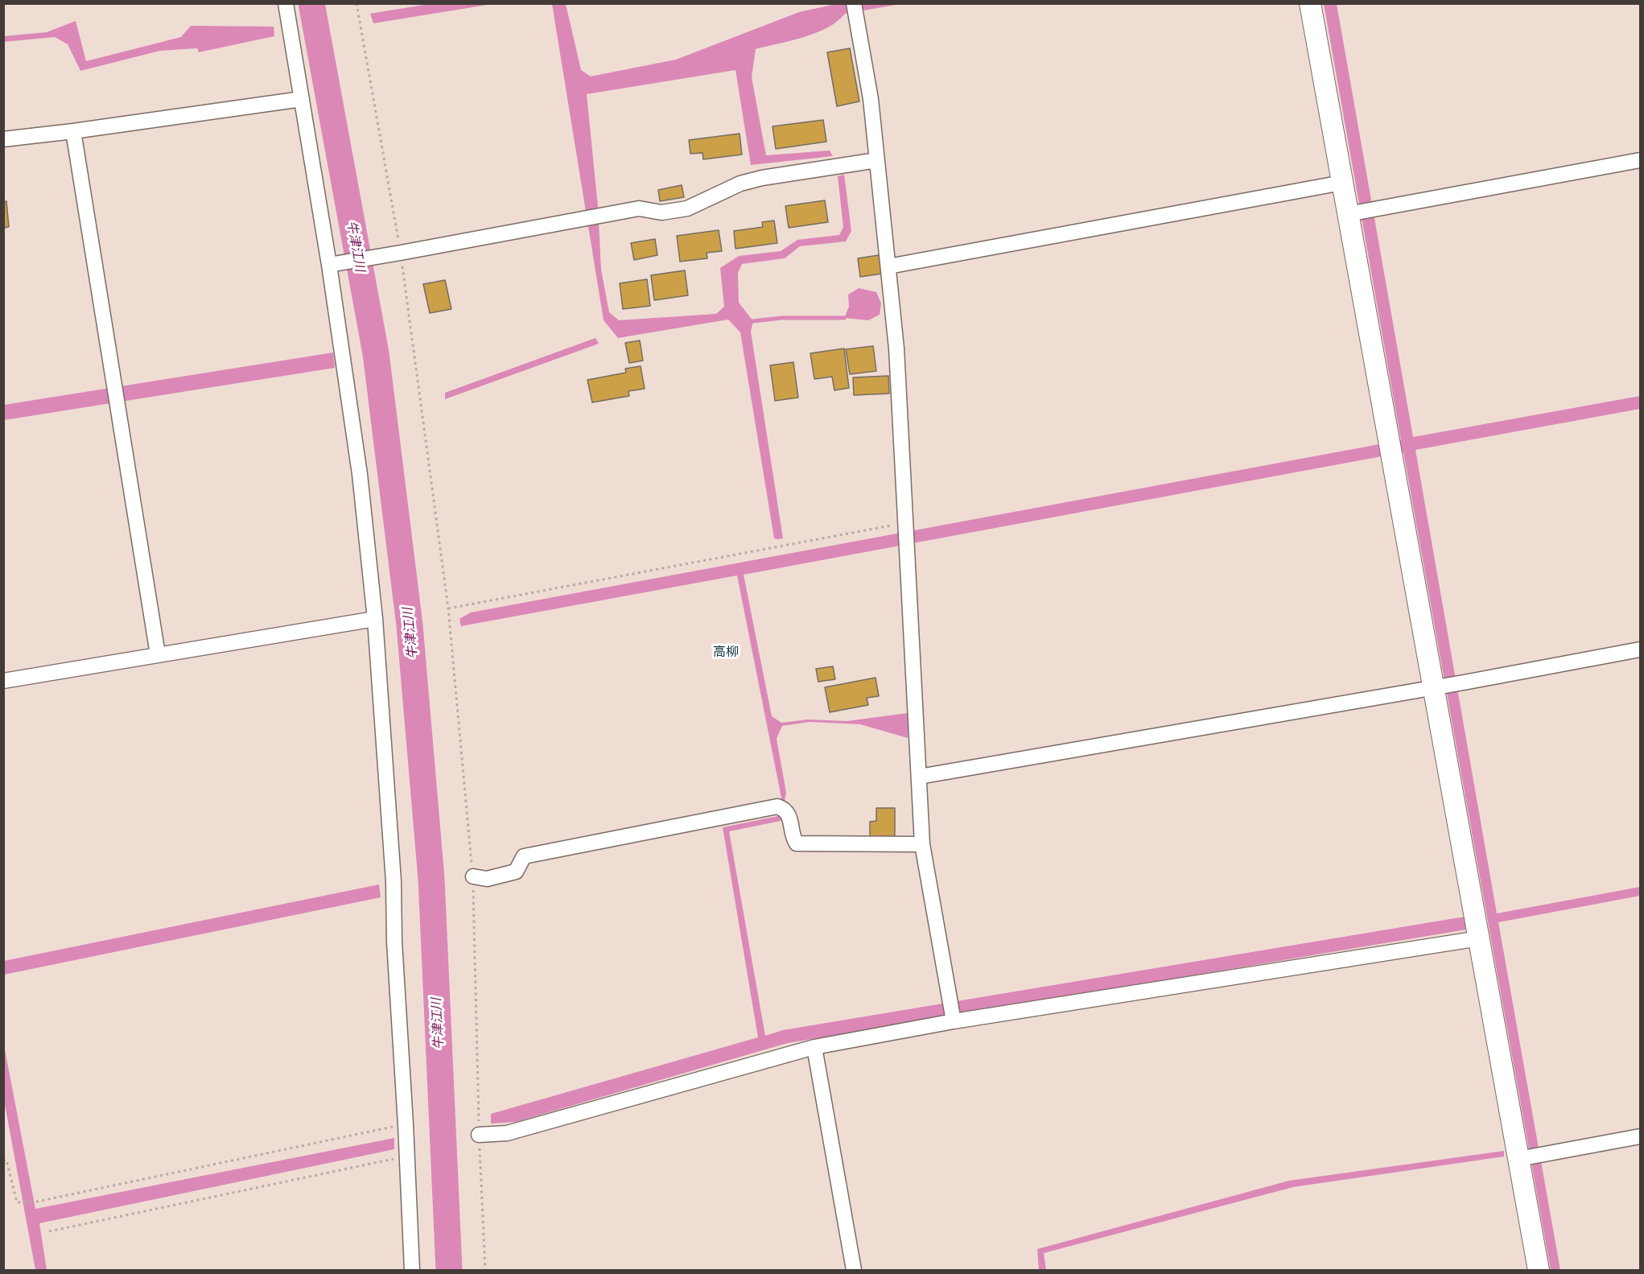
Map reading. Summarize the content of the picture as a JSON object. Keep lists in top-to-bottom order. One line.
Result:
{"districts":["高柳"],"water":["牛津江川"]}
